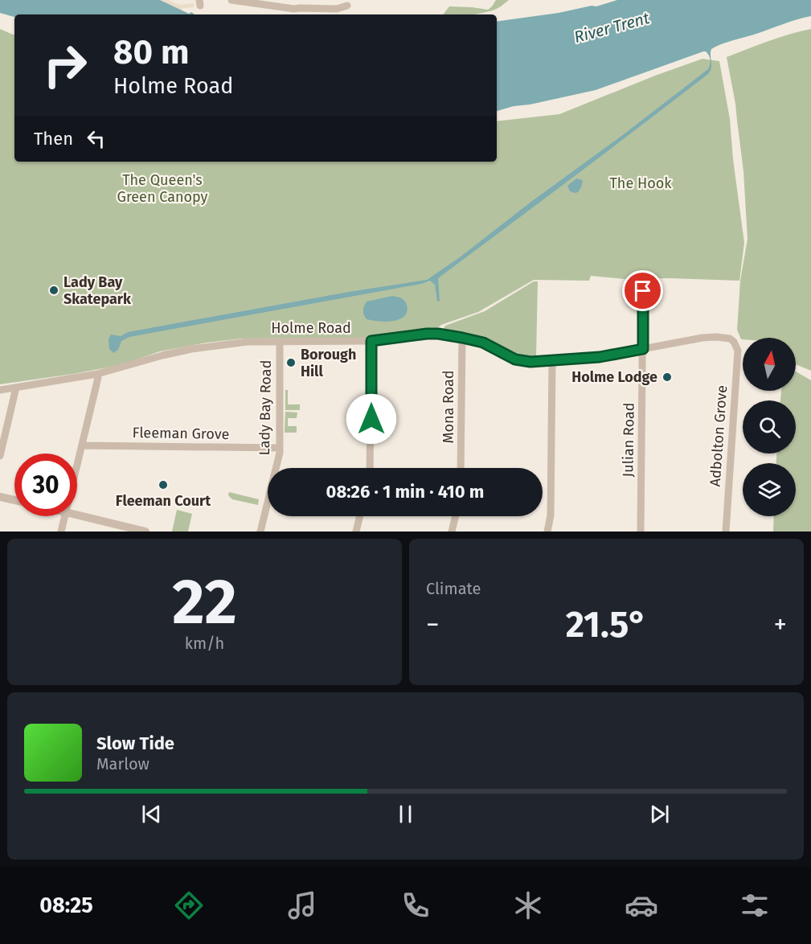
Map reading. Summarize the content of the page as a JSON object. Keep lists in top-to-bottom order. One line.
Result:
{"streets":{"street":["Holme Road","Mona Road","Lady Bay Road","Fleeman Grove","Adbolton Grove","Julian Road"]},"crossings":[["Holme Road","Mona Road"],["Holme Road","Lady Bay Road"],["Holme Road","Adbolton Grove"],["Holme Road","Julian Road"],["Lady Bay Road","Fleeman Grove"]],"water":["River Trent"],"parks":["The Queen's Green Canopy","The Hook"],"places":["Lady Bay Skatepark","Borough Hill","Holme Lodge","Fleeman Court"],"north":"top","page":{"turn":["80 m","Holme Road"],"then":"Then","limit":"30","trip":"08:26 · 1 min · 410 m","tile":[["22","km/h"],"Climate"],"heat":["−","21.5°","+"],"song":["Slow Tide","Marlow"],"tabs":"08:25"}}
